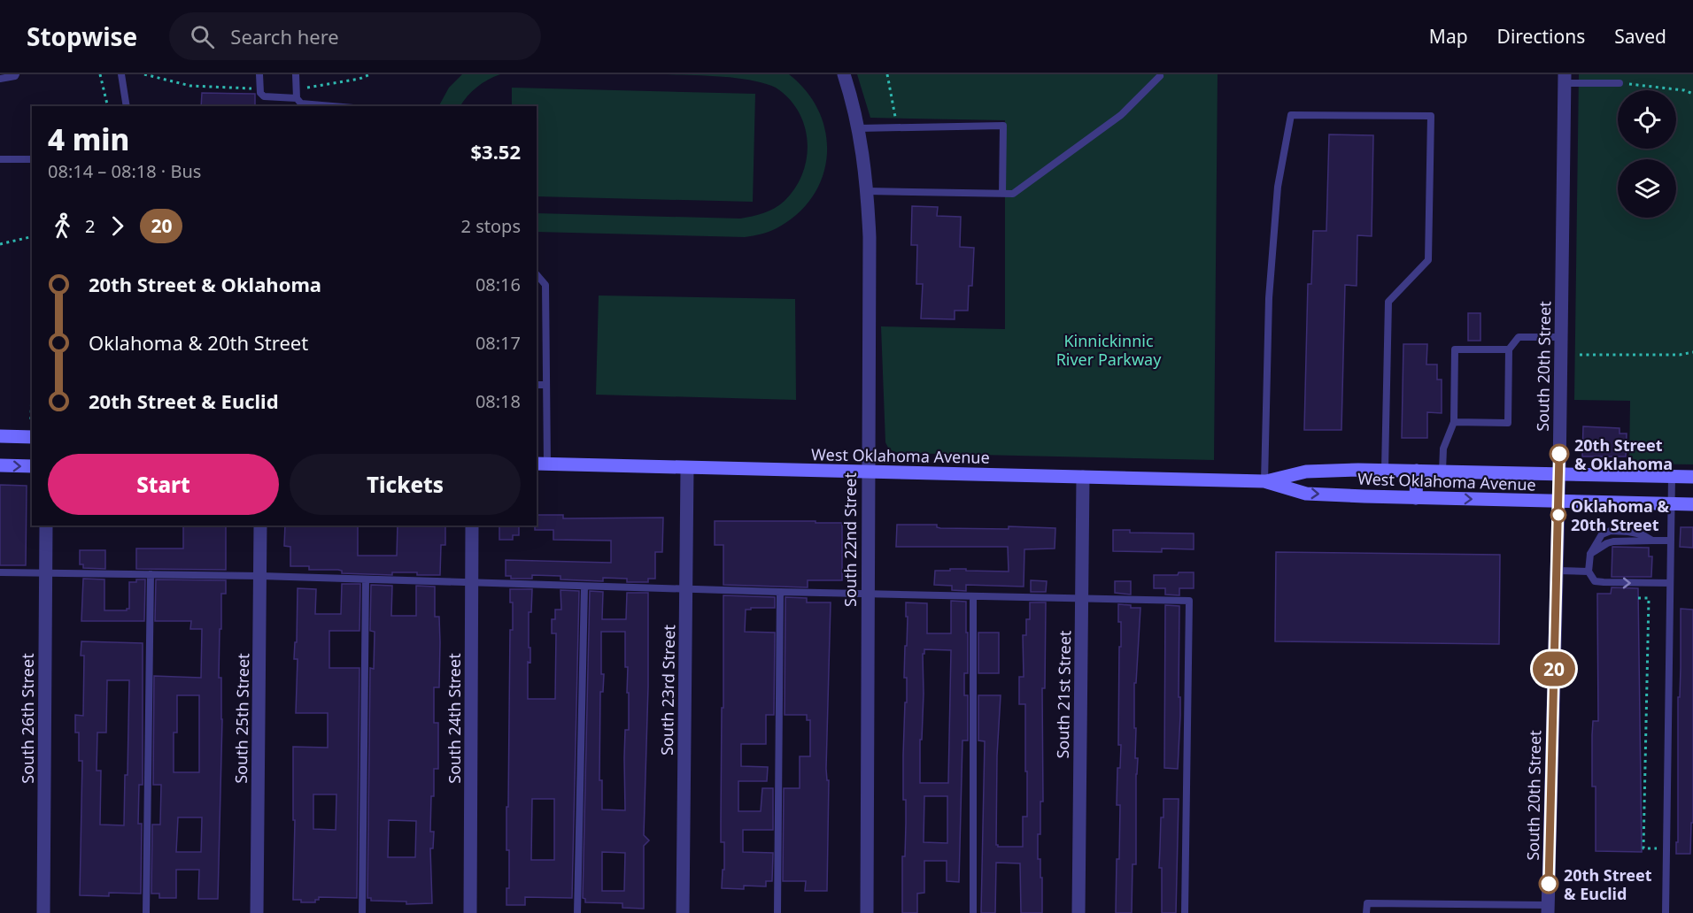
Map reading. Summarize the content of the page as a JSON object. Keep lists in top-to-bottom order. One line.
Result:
{"streets":{"main road":["West Oklahoma Avenue"],"street":["South 20th Street","South 22nd Street","South 23rd Street","South 21st Street","South 26th Street","South 25th Street","South 24th Street"]},"crossings":[["South 20th Street","West Oklahoma Avenue"],["West Oklahoma Avenue","South 22nd Street"],["West Oklahoma Avenue","South 23rd Street"],["West Oklahoma Avenue","South 21st Street"]],"parks":["Kinnickinnic River Parkway"],"places":["20th Street & Oklahoma","Oklahoma & 20th Street","20th Street & Euclid"],"lines":["bus line 20"],"page":{"header":"Stopwise","search":"Search here","nav":["Map","Directions","Saved"],"on_map":"20","heading":["4 min","08:14 – 08:18 · Bus","$3.52"],"legs":["2","20","2 stops"],"list":[{"name":"20th Street & Oklahoma","value":"08:16"},{"name":"Oklahoma & 20th Street","value":"08:17"},{"name":"20th Street & Euclid","value":"08:18"}],"buttons":["Start","Tickets"]}}
